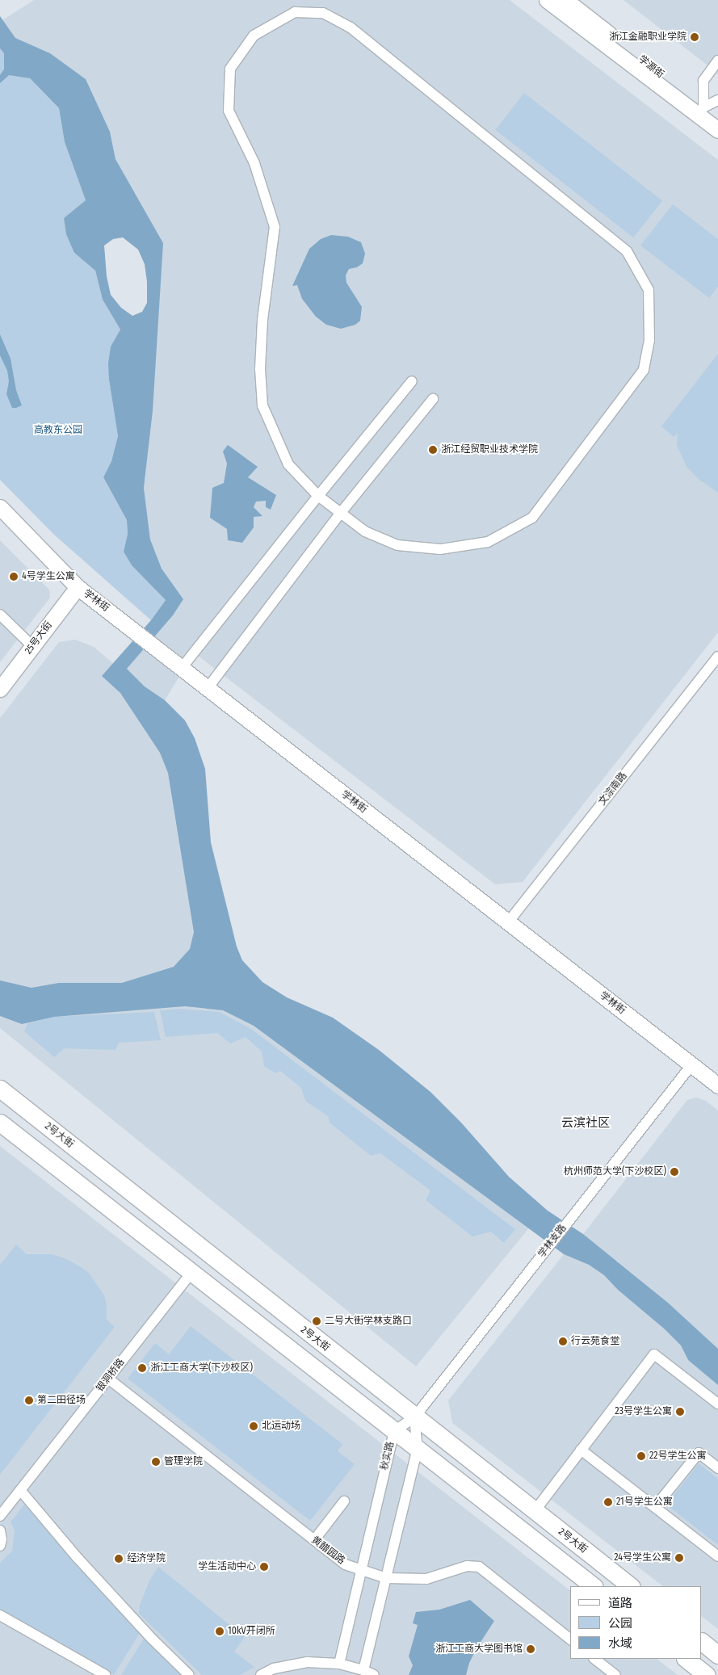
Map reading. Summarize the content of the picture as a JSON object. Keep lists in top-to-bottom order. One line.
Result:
{"streets":{"main road":["学源街","学林街","25号大街","2号大街"],"street":["文淙南路","学林支路","银洞桥路","秋实路","黄醋园路"]},"crossings":[["学林街","25号大街"],["学林街","文淙南路"],["学林街","学林支路"],["2号大街","学林支路"],["2号大街","秋实路"],["学林支路","秋实路"],["银洞桥路","黄醋园路"],["秋实路","黄醋园路"]],"districts":["云滨社区"],"parks":["高教东公园"],"places":["浙江金融职业学院","浙江经贸职业技术学院","4号学生公寓","杭州师范大学(下沙校区)","二号大街学林支路口","行云苑食堂","浙江工商大学(下沙校区)","第二田径场","23号学生公寓","北运动场","22号学生公寓","管理学院","21号学生公寓","24号学生公寓","经济学院","学生活动中心","10kV开闭所","浙江工商大学图书馆"],"legend":["道路","公园","水域"]}
